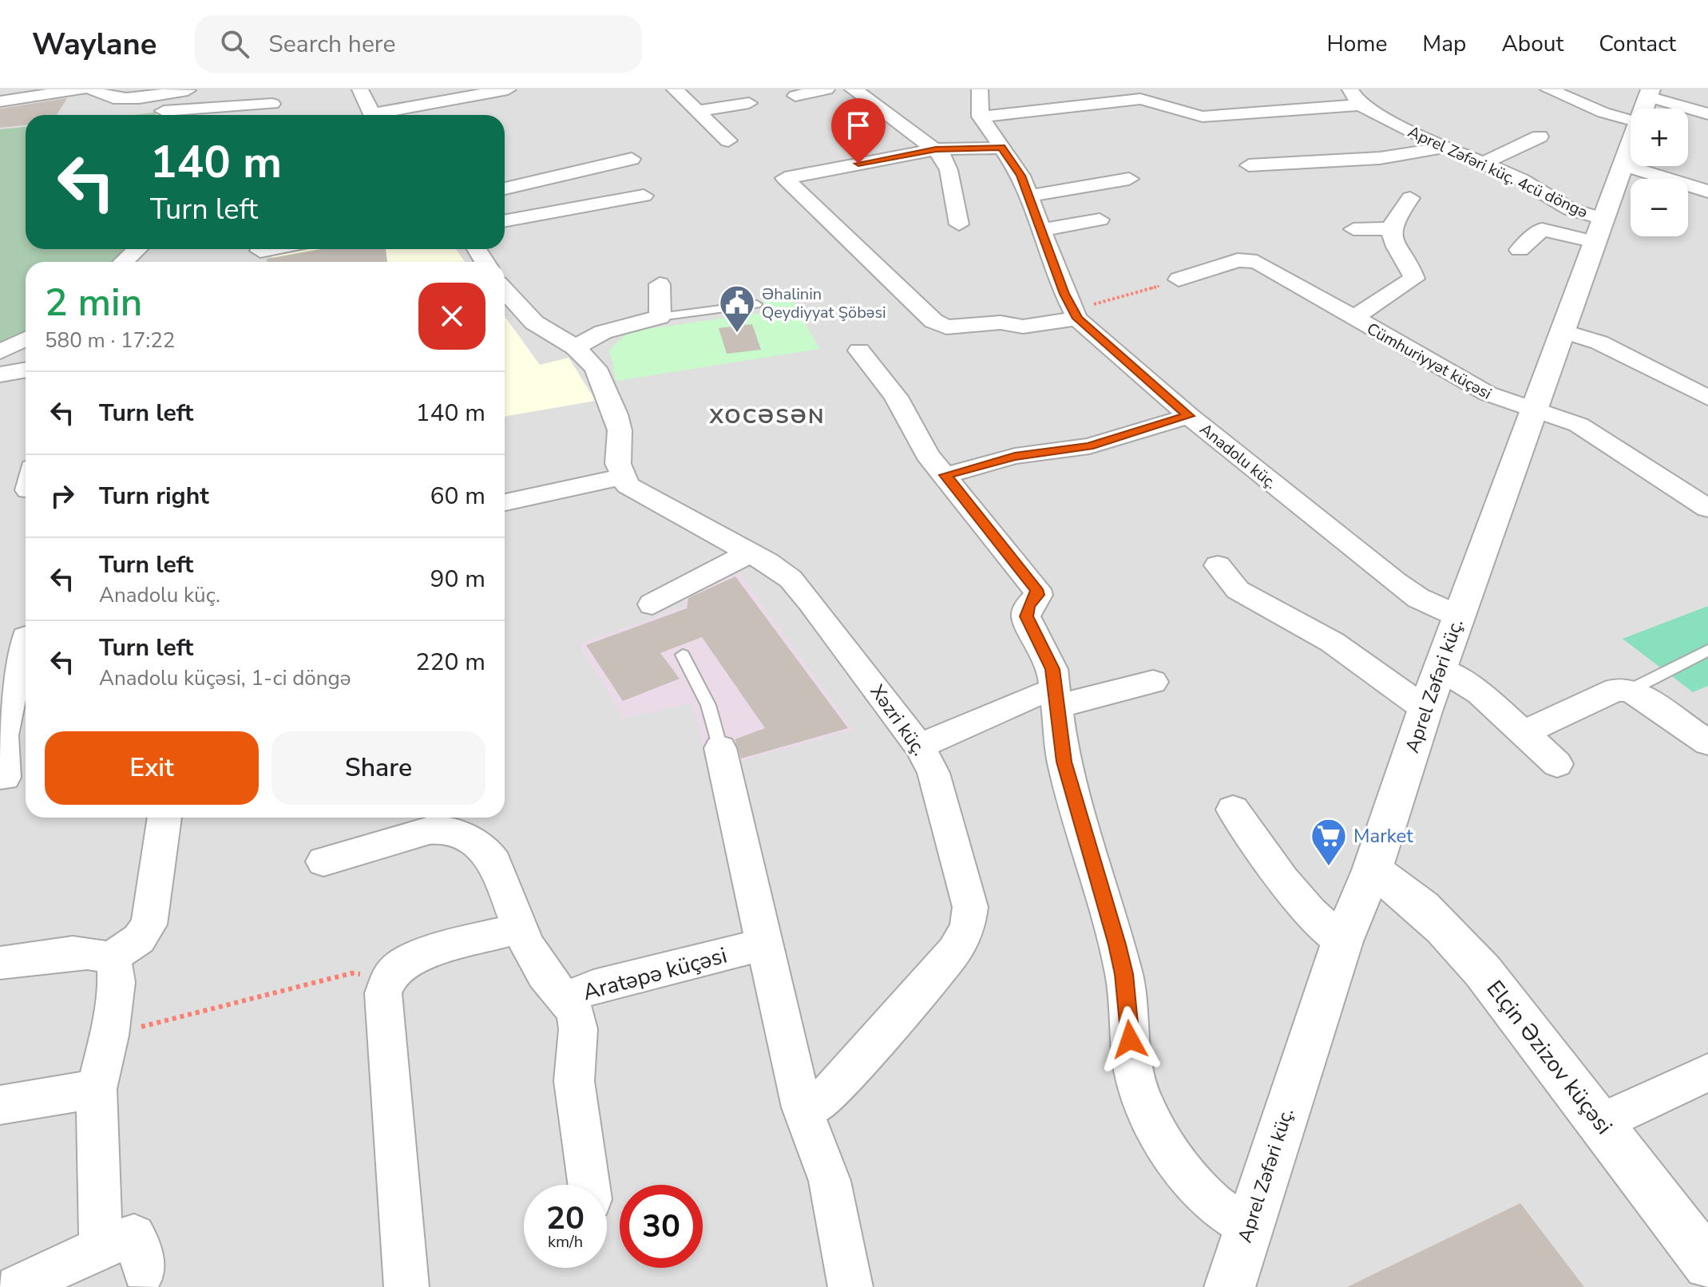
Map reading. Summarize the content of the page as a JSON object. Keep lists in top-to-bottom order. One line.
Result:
{"streets":{"street":["Aprel Zəfəri küç. 4cü döngə","Cümhuriyyət küçəsi","Anadolu küç.","Aprel Zəfəri küç.","Xəzri küç.","Aratəpə küçəsi","Elçin Əzizov küçəsi"]},"crossings":[["Aprel Zəfəri küç. 4cü döngə","Anadolu küç."],["Aprel Zəfəri küç. 4cü döngə","Aprel Zəfəri küç."],["Cümhuriyyət küçəsi","Aprel Zəfəri küç."],["Anadolu küç.","Aprel Zəfəri küç."],["Aprel Zəfəri küç.","Elçin Əzizov küçəsi"]],"districts":["XOCƏSƏN"],"places":{"public building":["Əhalinin Qeydiyyat Şöbəsi"],"supermarket":["Market"]},"page":{"header":"Waylane","search":"Search here","nav":["Home","Map","About","Contact"],"map_buttons":["+","−"],"turn":["140 m","Turn left"],"heading":["2 min","580 m · 17:22"],"list":[{"name":"Turn left","value":"140 m"},{"name":"Turn right","value":"60 m"},{"name":"Turn left","note":"Anadolu küç.","value":"90 m"},{"name":"Turn left","note":"Anadolu küçəsi, 1-ci döngə","value":"220 m"}],"buttons":["Exit","Share"],"speed":"20 km/h","limit":"30"}}
